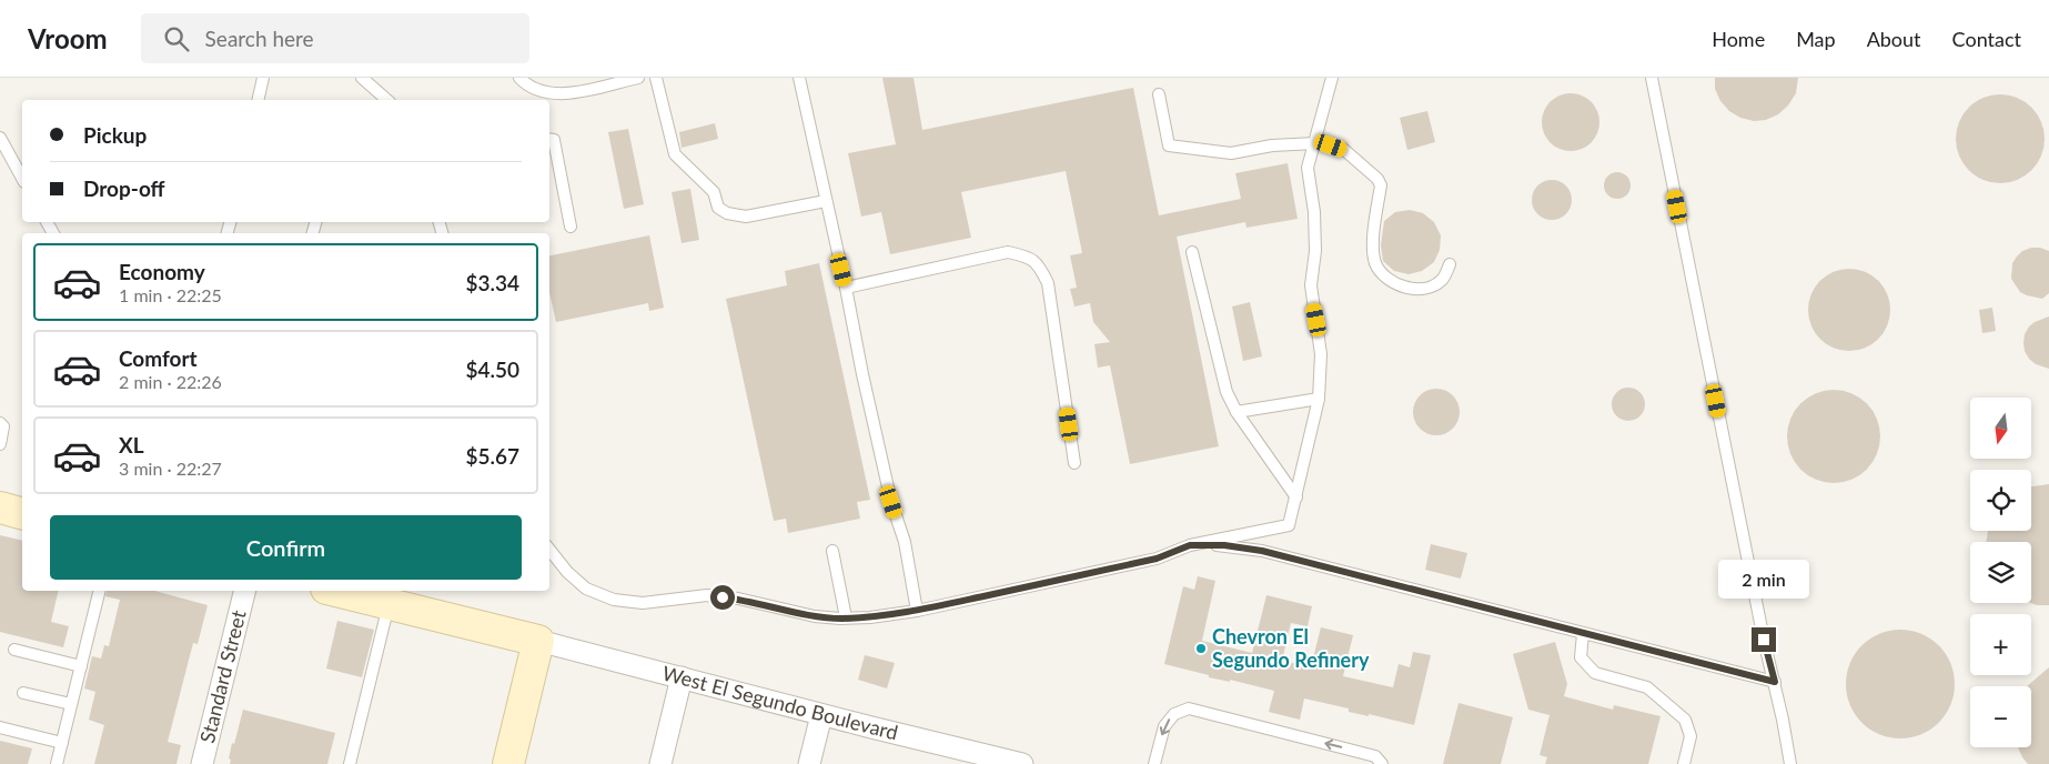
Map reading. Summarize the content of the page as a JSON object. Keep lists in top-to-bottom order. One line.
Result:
{"streets":{"street":["Standard Street","West El Segundo Boulevard"]},"places":["Chevron El Segundo Refinery"],"north":"bottom","page":{"header":"Vroom","search":"Search here","nav":["Home","Map","About","Contact"],"banner":["Pickup","Drop-off"],"list":[{"name":"Economy","note":"1 min · 22:25","value":"$3.34"},{"name":"Comfort","note":"2 min · 22:26","value":"$4.50"},{"name":"XL","note":"3 min · 22:27","value":"$5.67"}],"map_buttons":["+","−"],"buttons":"Confirm","bubble":"2 min"}}
